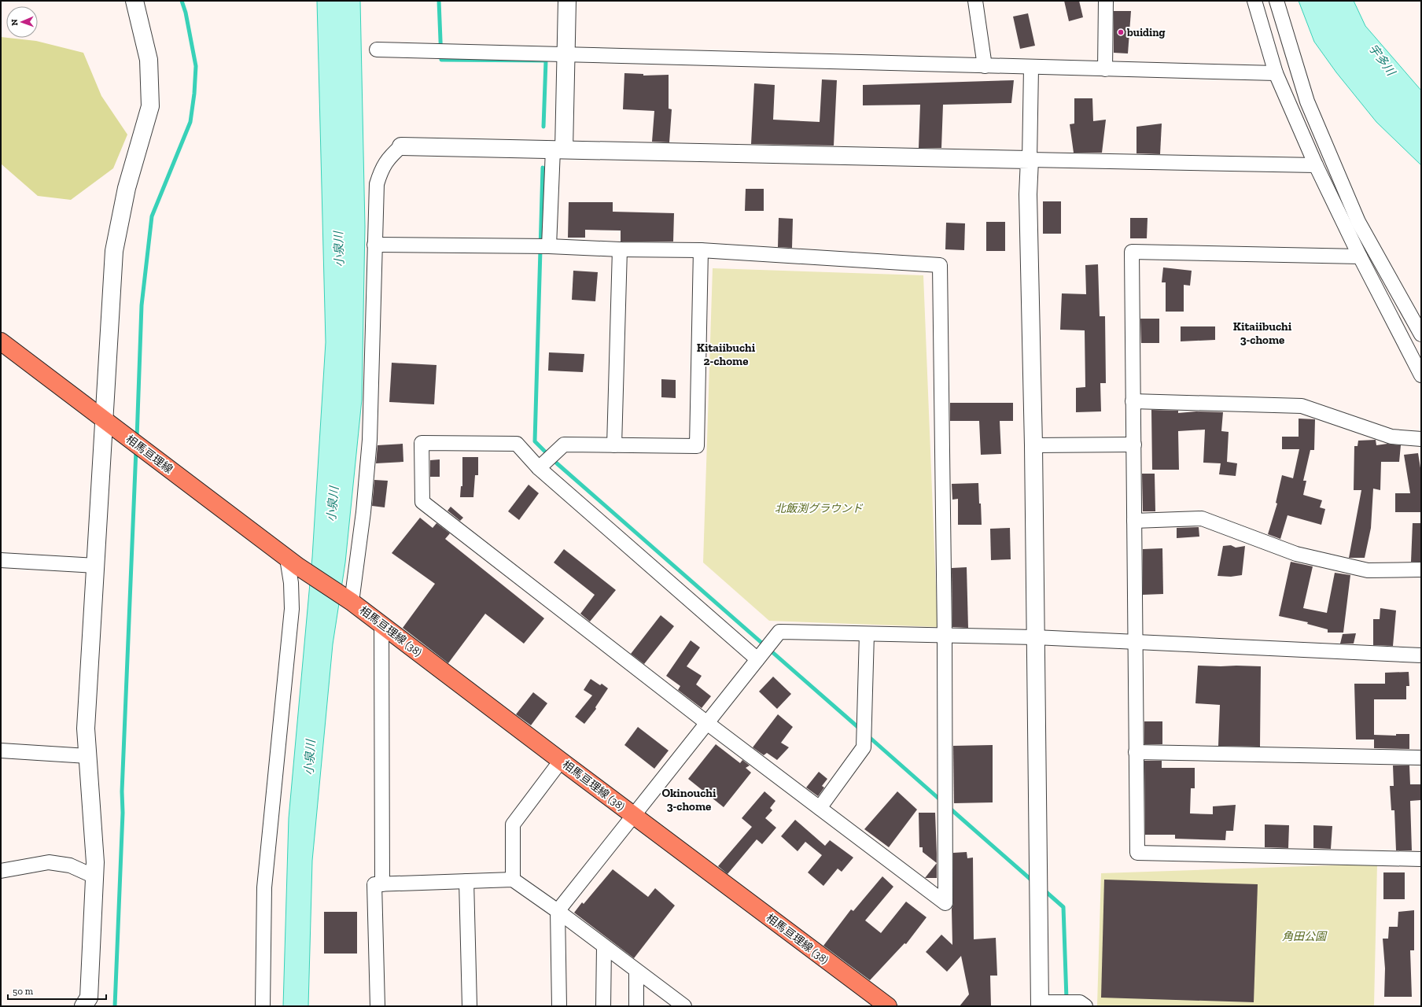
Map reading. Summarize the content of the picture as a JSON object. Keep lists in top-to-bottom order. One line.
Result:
{"streets":{"main road":["相馬亘理線","相馬亘理線 (38)"]},"crossings":[["相馬亘理線","相馬亘理線 (38)"]],"districts":["Kitaiibuchi 3-chome","Kitaiibuchi 2-chome","Okinouchi 3-chome"],"water":["宇多川","小泉川"],"parks":["北飯渕グラウンド","角田公園"],"places":["buiding"],"scale_bar":"50 m","north":"left"}
